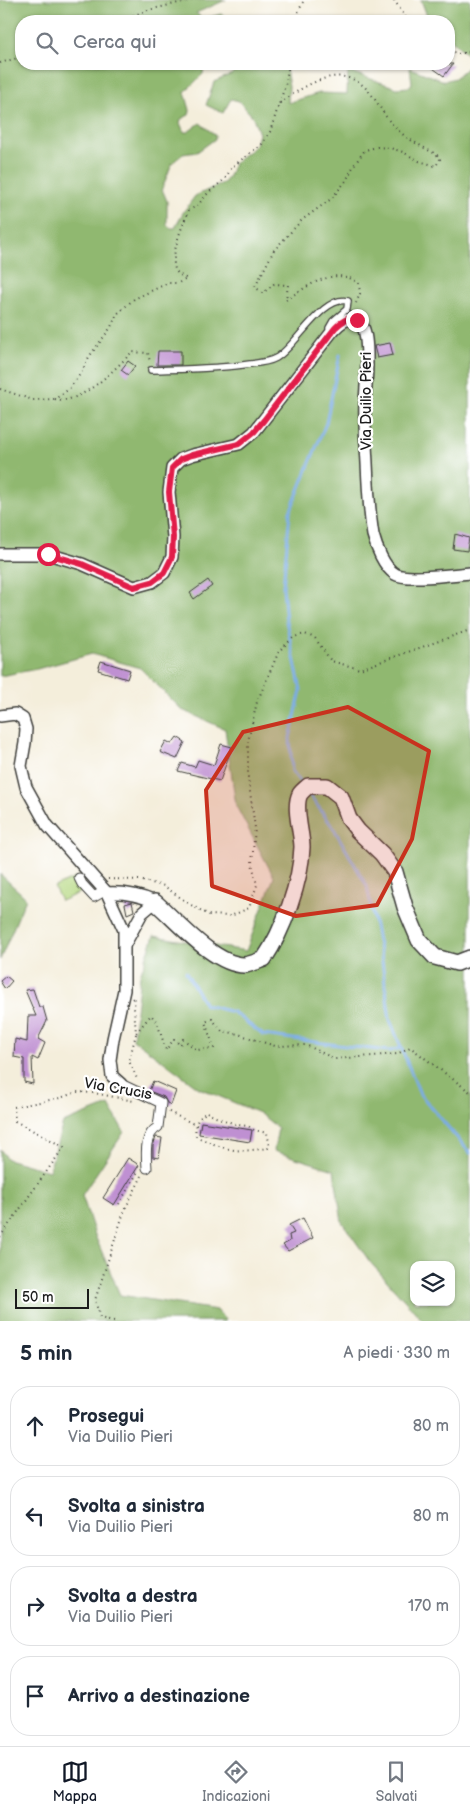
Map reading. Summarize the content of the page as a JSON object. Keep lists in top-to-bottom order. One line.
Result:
{"streets":{"street":["Via Duilio Pieri"],"path":["Via Crucis"]},"scale_bar":"50 m","page":{"search":"Cerca qui","scale":"50 m","heading":["5 min","A piedi · 330 m"],"list":[["Prosegui","Via Duilio Pieri","80 m"],["Svolta a sinistra","Via Duilio Pieri","80 m"],["Svolta a destra","Via Duilio Pieri","170 m"],"Arrivo a destinazione"],"nav":["Mappa","Indicazioni","Salvati"]}}
